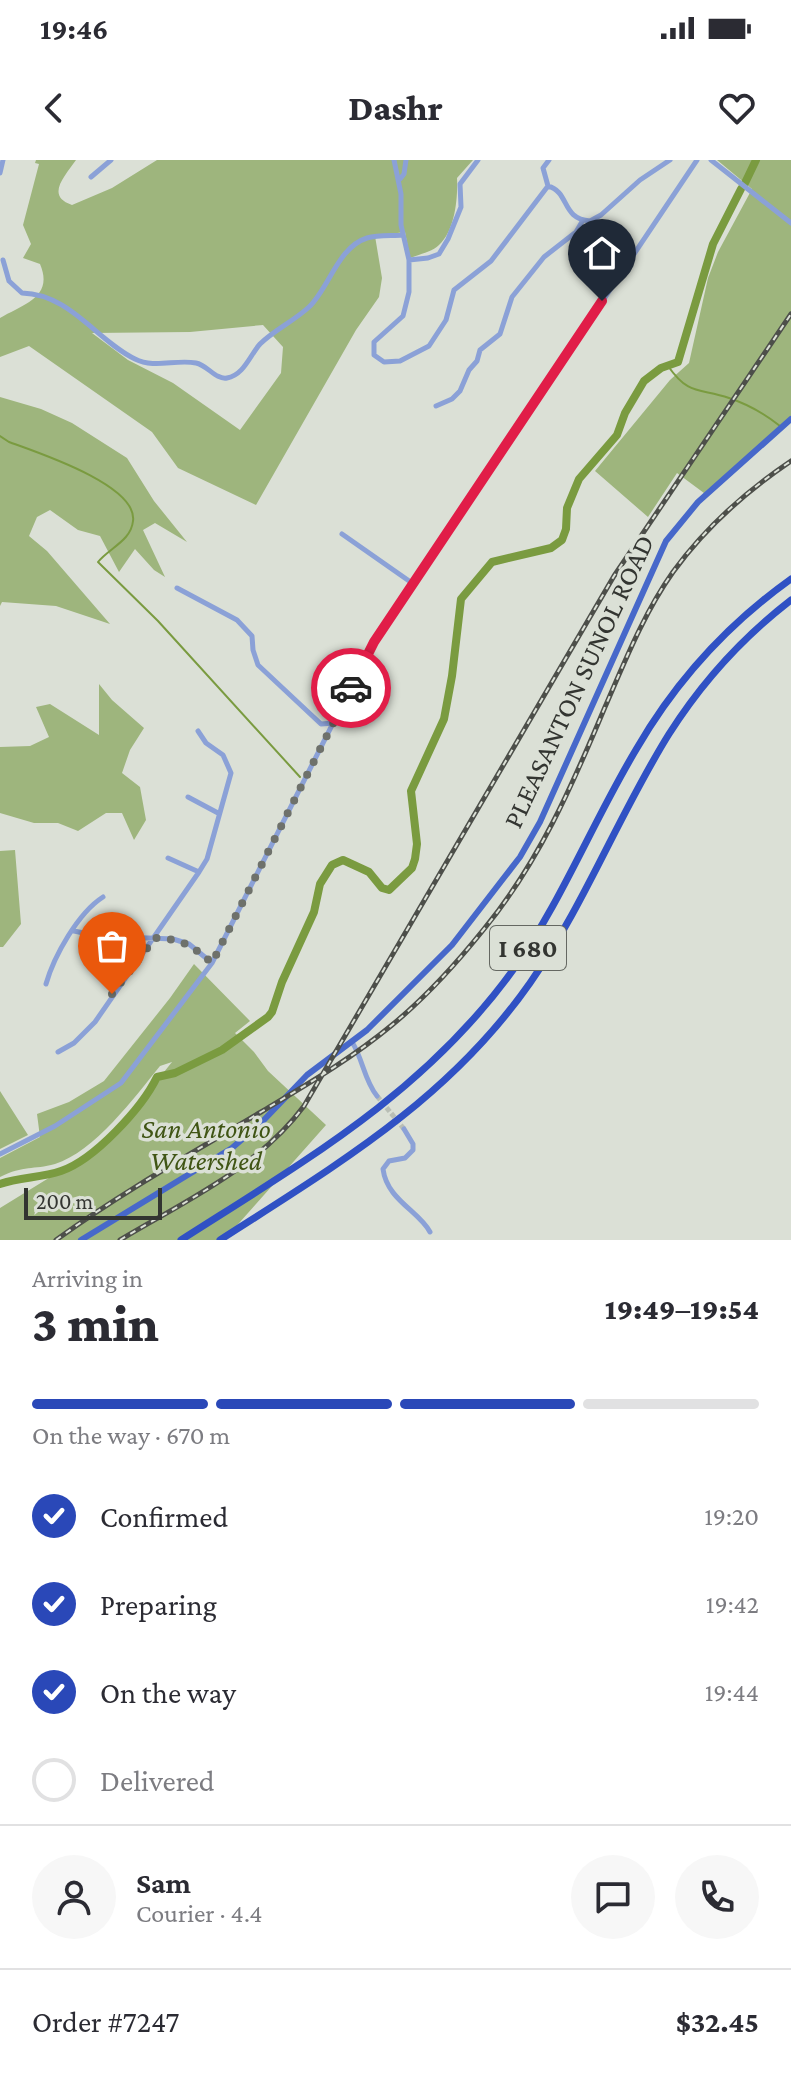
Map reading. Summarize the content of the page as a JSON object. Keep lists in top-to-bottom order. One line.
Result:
{"streets":{"highway":["I 680"],"main road":["PLEASANTON SUNOL ROAD"]},"parks":["San Antonio Watershed"],"scale_bar":"200 m","page":{"status":"19:46","header":"Dashr","scale":"200 m","heading":["3 min","Arriving in","19:49–19:54"],"panel":["Sam","Courier · 4.4","Order #7247","$32.45"],"bar":"On the way · 670 m","list":[["Confirmed","19:20"],["Preparing","19:42"],["On the way","19:44"],"Delivered"]}}
